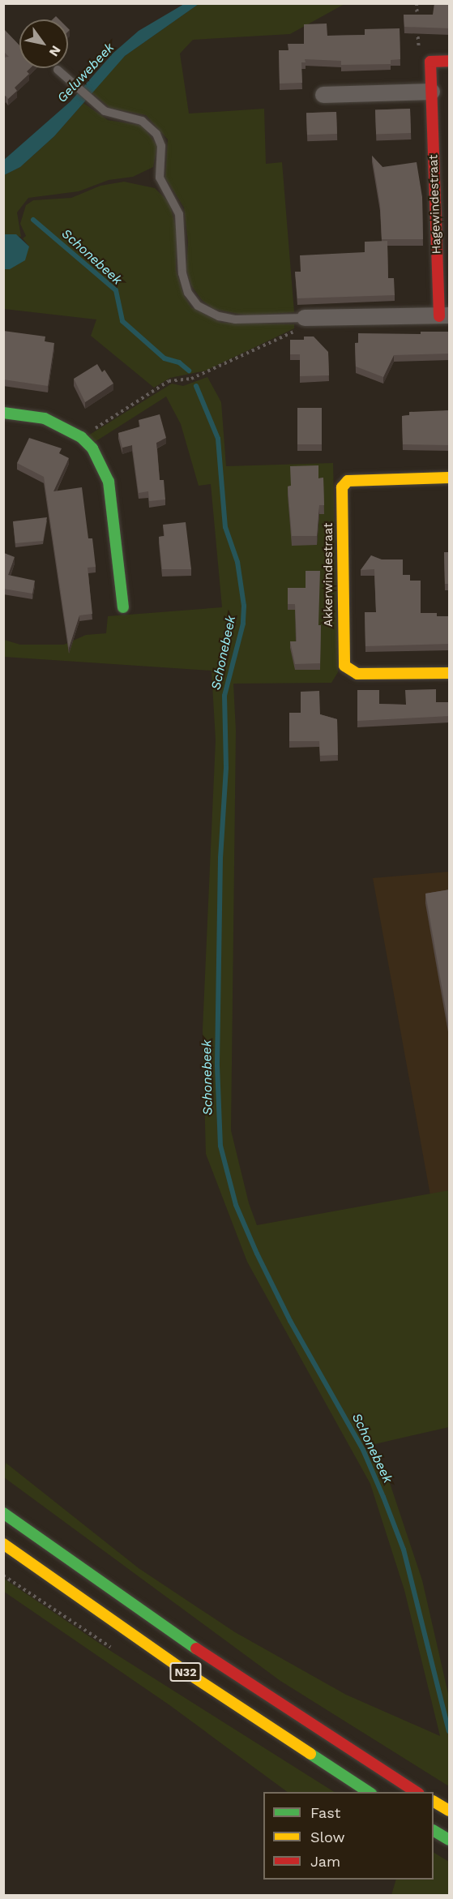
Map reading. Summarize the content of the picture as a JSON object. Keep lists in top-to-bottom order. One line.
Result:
{"streets":{"main road":["Hagewindestraat","Akkerwindestraat","N32"]},"water":["Geluwebeek","Schonebeek"],"legend":["Fast","Slow","Jam"],"north":"bottom right"}
